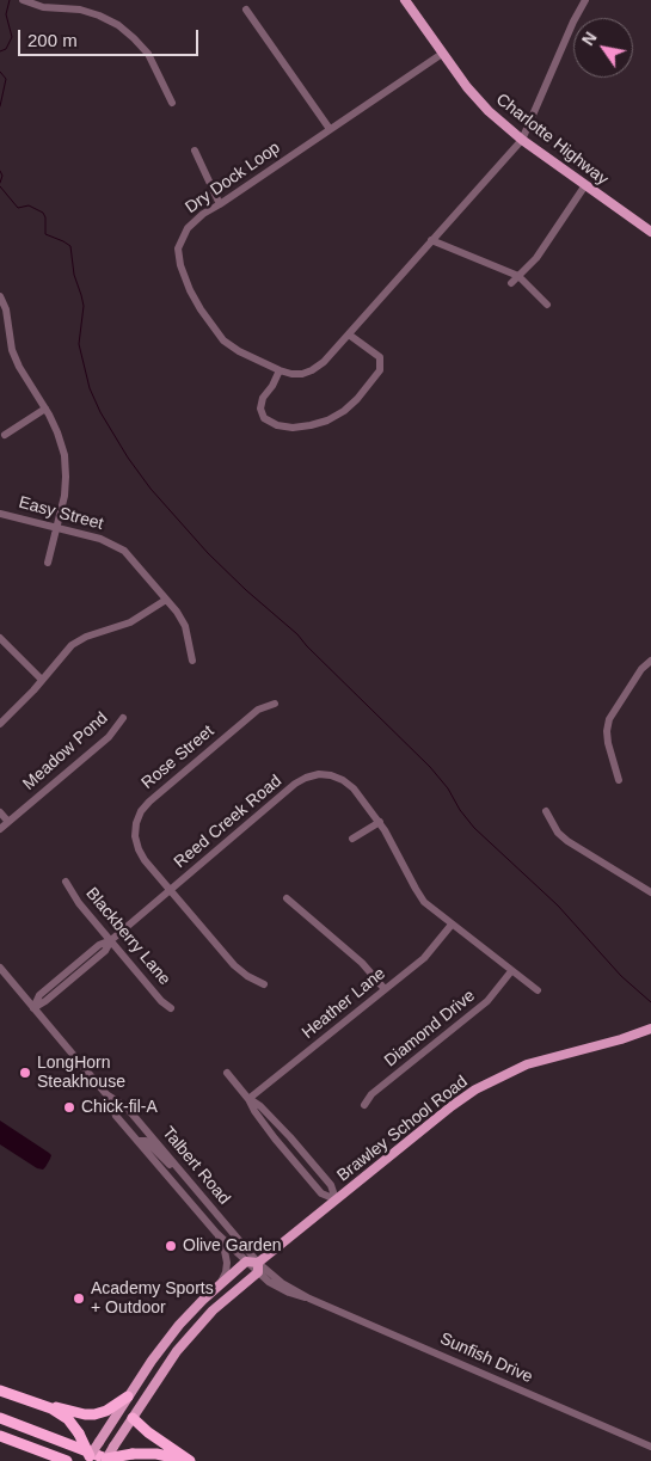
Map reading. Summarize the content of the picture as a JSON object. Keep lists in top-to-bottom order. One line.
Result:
{"streets":{"main road":["Charlotte Highway","Brawley School Road"],"street":["Dry Dock Loop","Easy Street","Meadow Pond","Rose Street","Reed Creek Road","Blackberry Lane","Heather Lane","Diamond Drive","Talbert Road","Sunfish Drive"]},"crossings":[["Charlotte Highway","Dry Dock Loop"],["Rose Street","Reed Creek Road"],["Reed Creek Road","Blackberry Lane"],["Reed Creek Road","Heather Lane"],["Reed Creek Road","Diamond Drive"],["Reed Creek Road","Talbert Road"],["Brawley School Road","Talbert Road"],["Brawley School Road","Sunfish Drive"],["Talbert Road","Sunfish Drive"]],"places":["LongHorn Steakhouse","Chick-fil-A","Olive Garden","Academy Sports + Outdoor"],"scale_bar":"200 m","north":"top left"}
